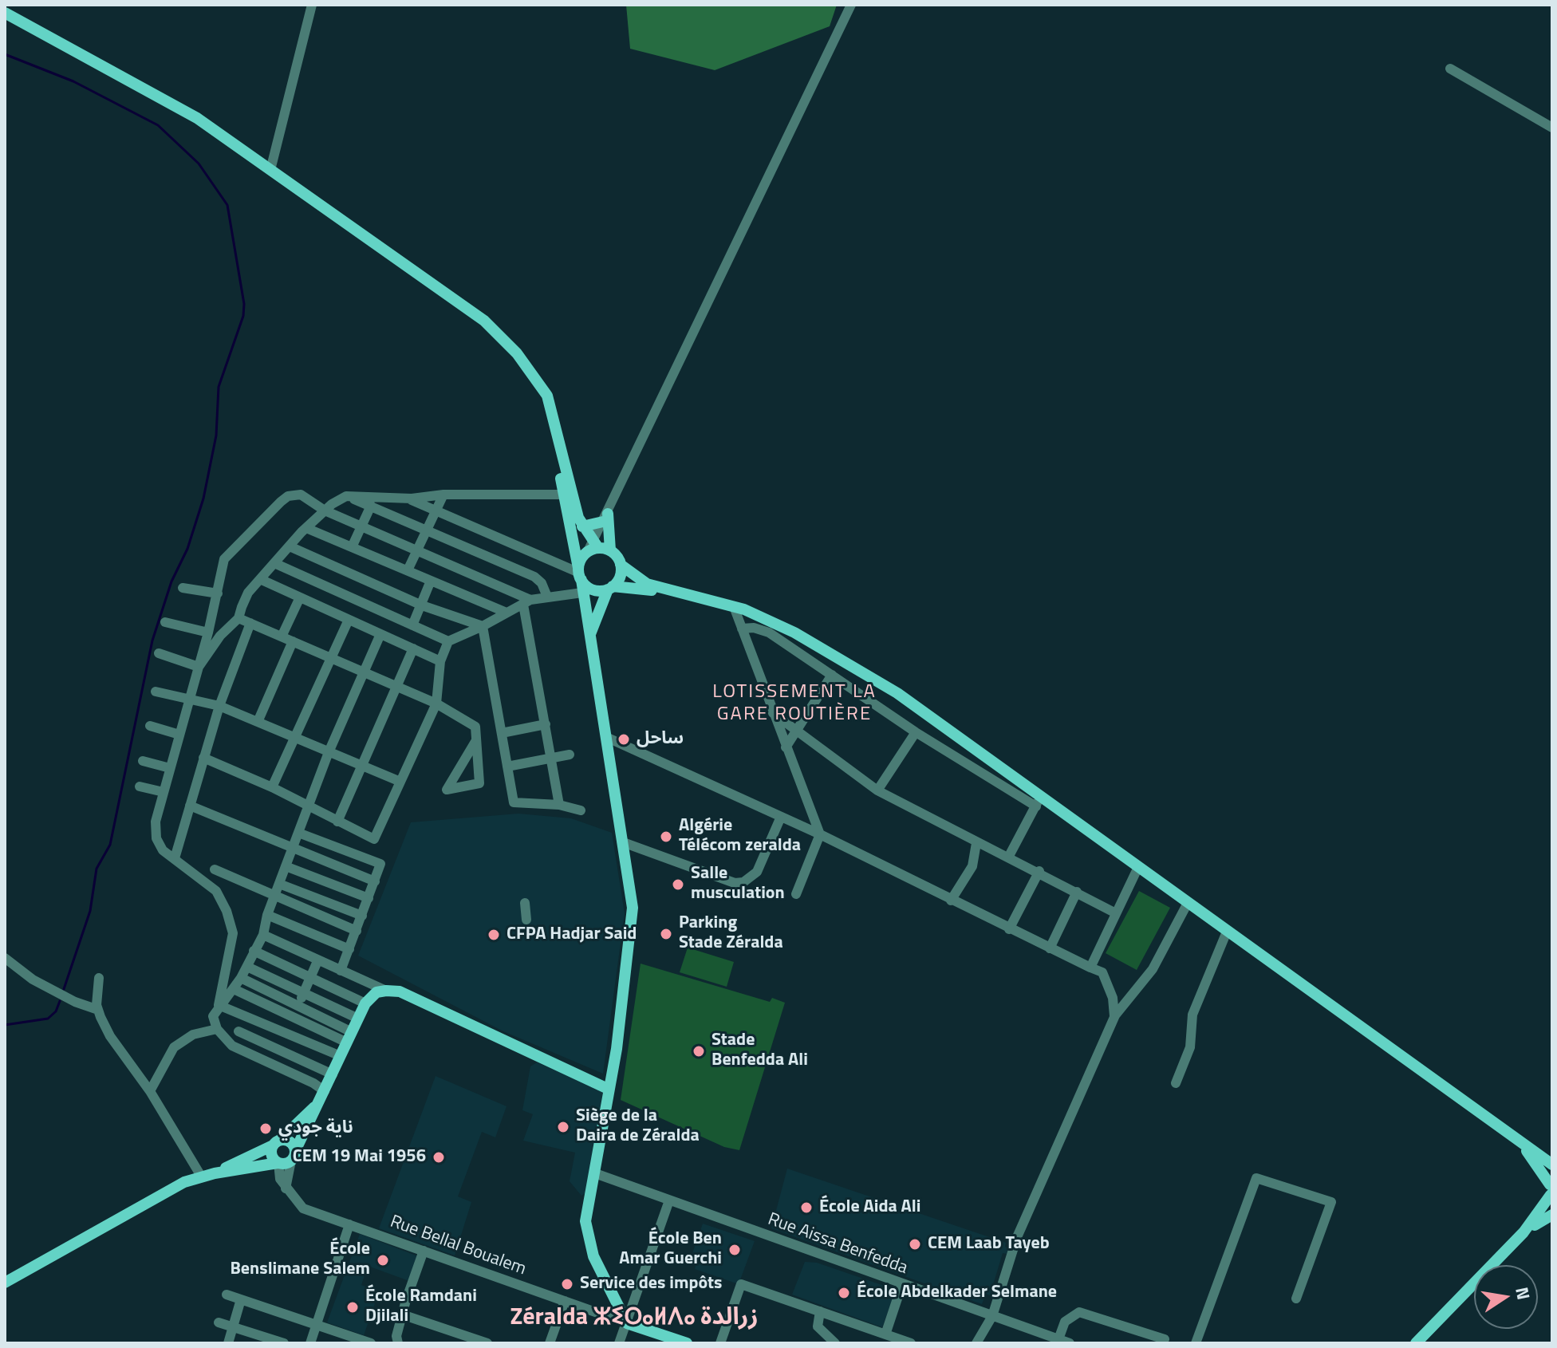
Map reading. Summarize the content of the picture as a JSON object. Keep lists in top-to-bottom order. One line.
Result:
{"streets":{"street":["Rue Aissa Benfedda","Rue Bellal Boualem"]},"districts":["LOTISSEMENT LA GARE ROUTIÈRE","Zéralda ⵣⵉⵔⴰⵍⴷⴰ زرالدة"],"places":["ساحل","Algérie Télécom zeralda","Salle musculation","Parking Stade Zéralda","CFPA Hadjar Said","Stade Benfedda Ali","Siège de la Daira de Zéralda","ناية جودي","CEM 19 Mai 1956","École Aida Ali","CEM Laab Tayeb","École Ben Amar Guerchi","École Benslimane Salem","Service des impôts","École Abdelkader Selmane","École Ramdani Djilali"],"north":"right"}
